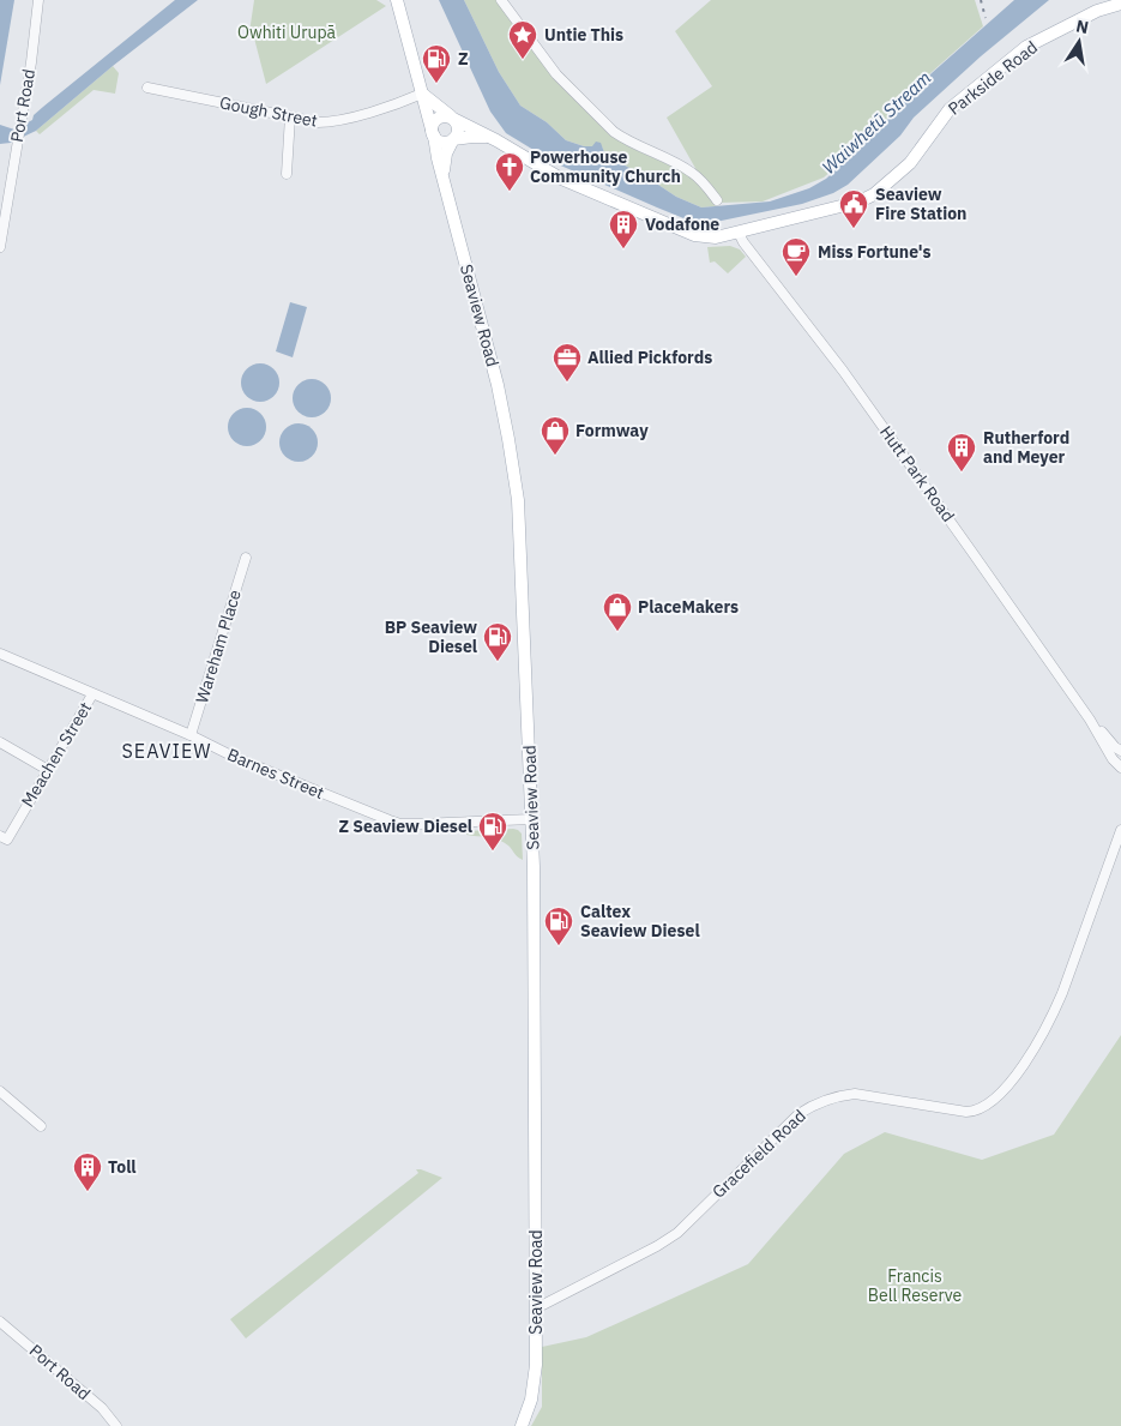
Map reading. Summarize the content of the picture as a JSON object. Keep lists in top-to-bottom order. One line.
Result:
{"streets":{"main road":["Parkside Road","Seaview Road"],"street":["Port Road","Gough Street","Hutt Park Road","Wareham Place","Meachen Street","Barnes Street","Gracefield Road"]},"crossings":[["Parkside Road","Seaview Road"],["Parkside Road","Hutt Park Road"],["Gough Street","Seaview Road"],["Seaview Road","Barnes Street"],["Seaview Road","Gracefield Road"],["Wareham Place","Barnes Street"],["Meachen Street","Barnes Street"]],"districts":["SEAVIEW"],"water":["Waiwhetū Stream"],"parks":["Owhiti Urupā","Francis Bell Reserve"],"places":{"place":["Untie This"],"fuel station":["Z","BP Seaview Diesel","Z Seaview Diesel","Caltex Seaview Diesel"],"church":["Powerhouse Community Church"],"public building":["Seaview Fire Station"],"building":["Vodafone","Rutherford and Meyer","Toll"],"cafe":["Miss Fortune's"],"office":["Allied Pickfords"],"shop":["Formway","PlaceMakers"]},"north":"top"}
